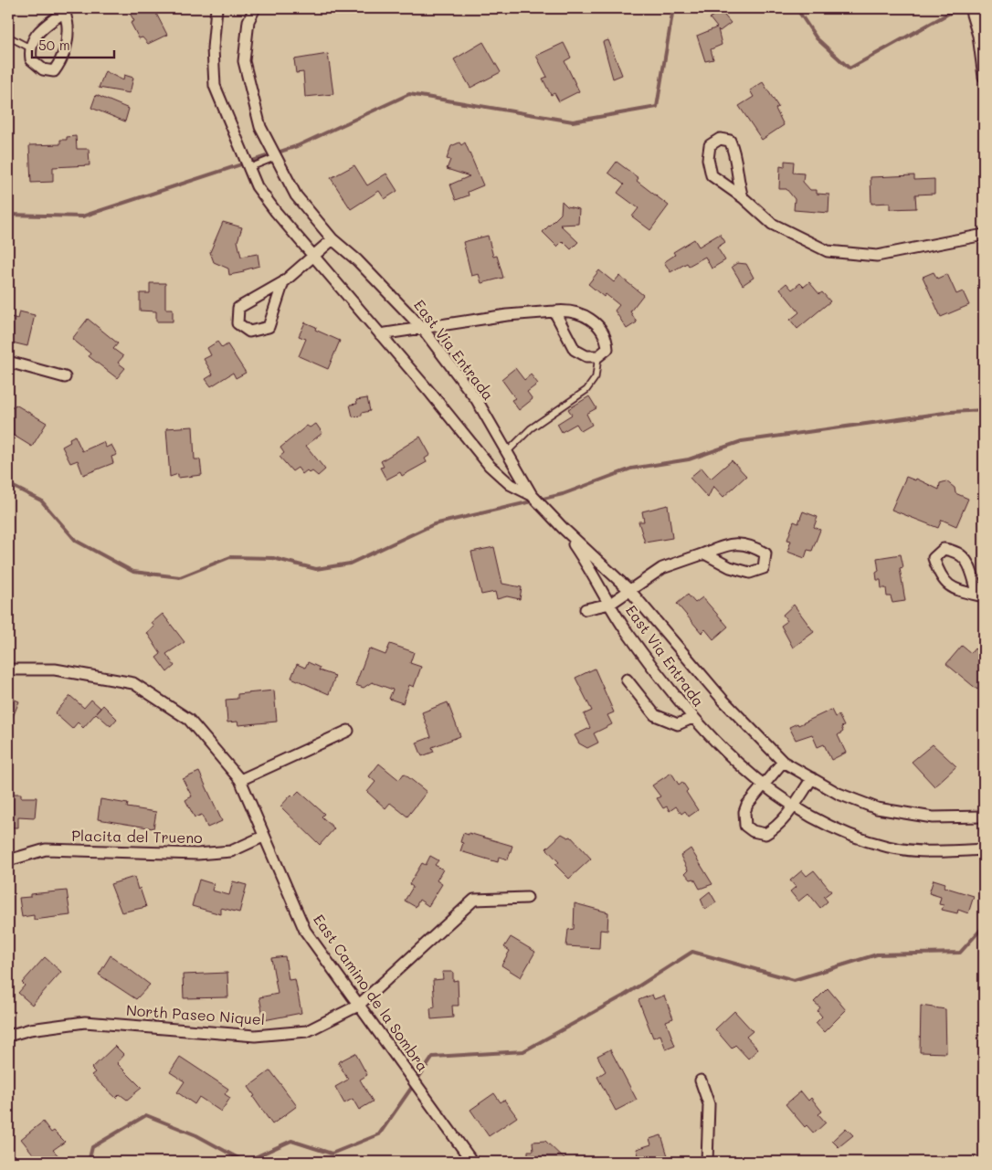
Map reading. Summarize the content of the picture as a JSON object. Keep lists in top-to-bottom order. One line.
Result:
{"streets":{"street":["East Via Entrada","Placita del Trueno","East Camino de la Sombra","North Paseo Niquel"]},"crossings":[["Placita del Trueno","East Camino de la Sombra"],["East Camino de la Sombra","North Paseo Niquel"]],"scale_bar":"50 m"}
